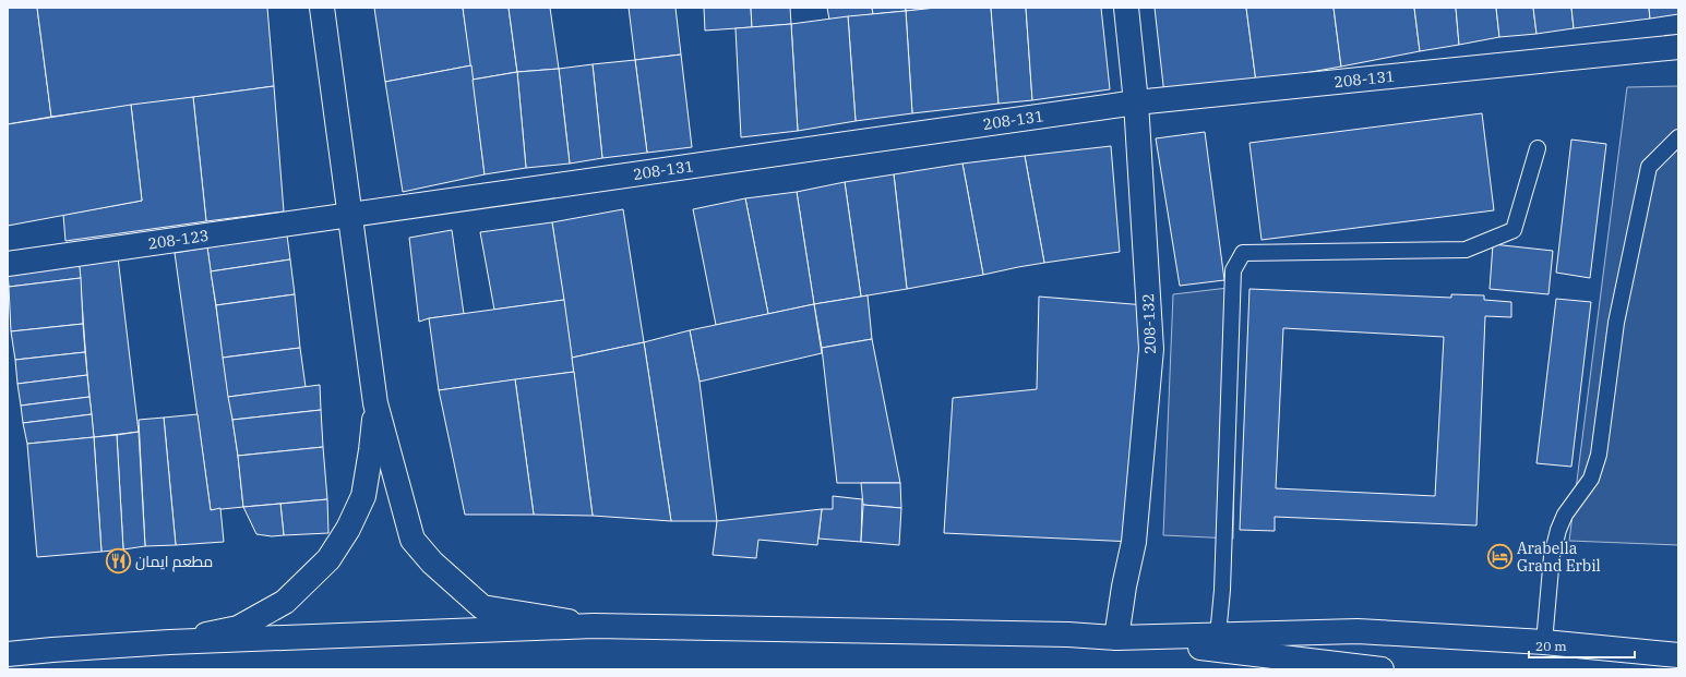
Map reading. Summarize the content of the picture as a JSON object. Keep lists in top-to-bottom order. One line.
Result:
{"streets":{"main road":["208-131","208-123","208-132"]},"crossings":[["208-131","208-123"],["208-131","208-132"]],"places":{"hotel":["Arabella Grand Erbil"],"restaurant":["مطعم ايمان"]},"scale_bar":"20 m"}
